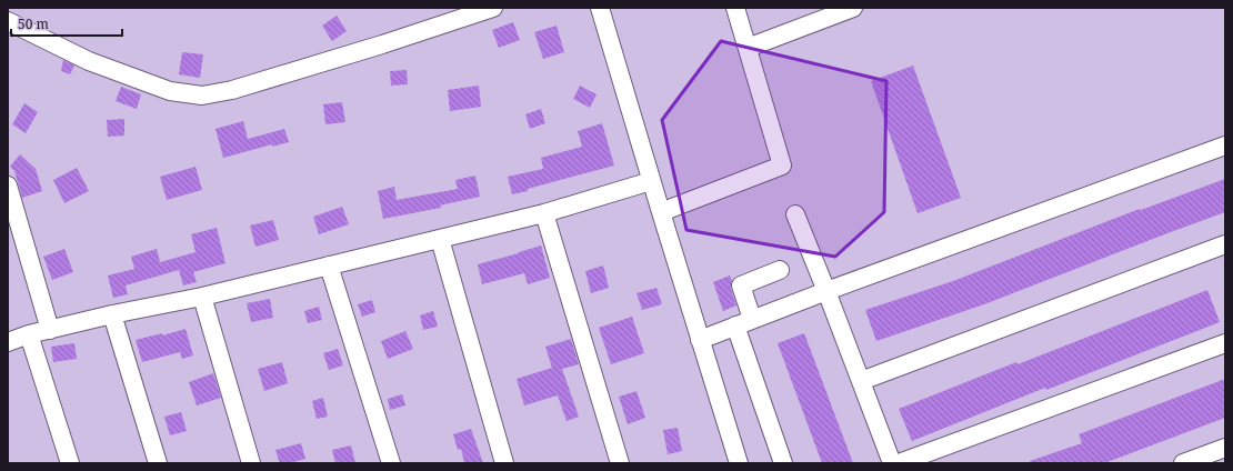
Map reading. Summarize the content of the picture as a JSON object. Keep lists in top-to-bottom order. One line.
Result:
{"scale_bar":"50 m"}
